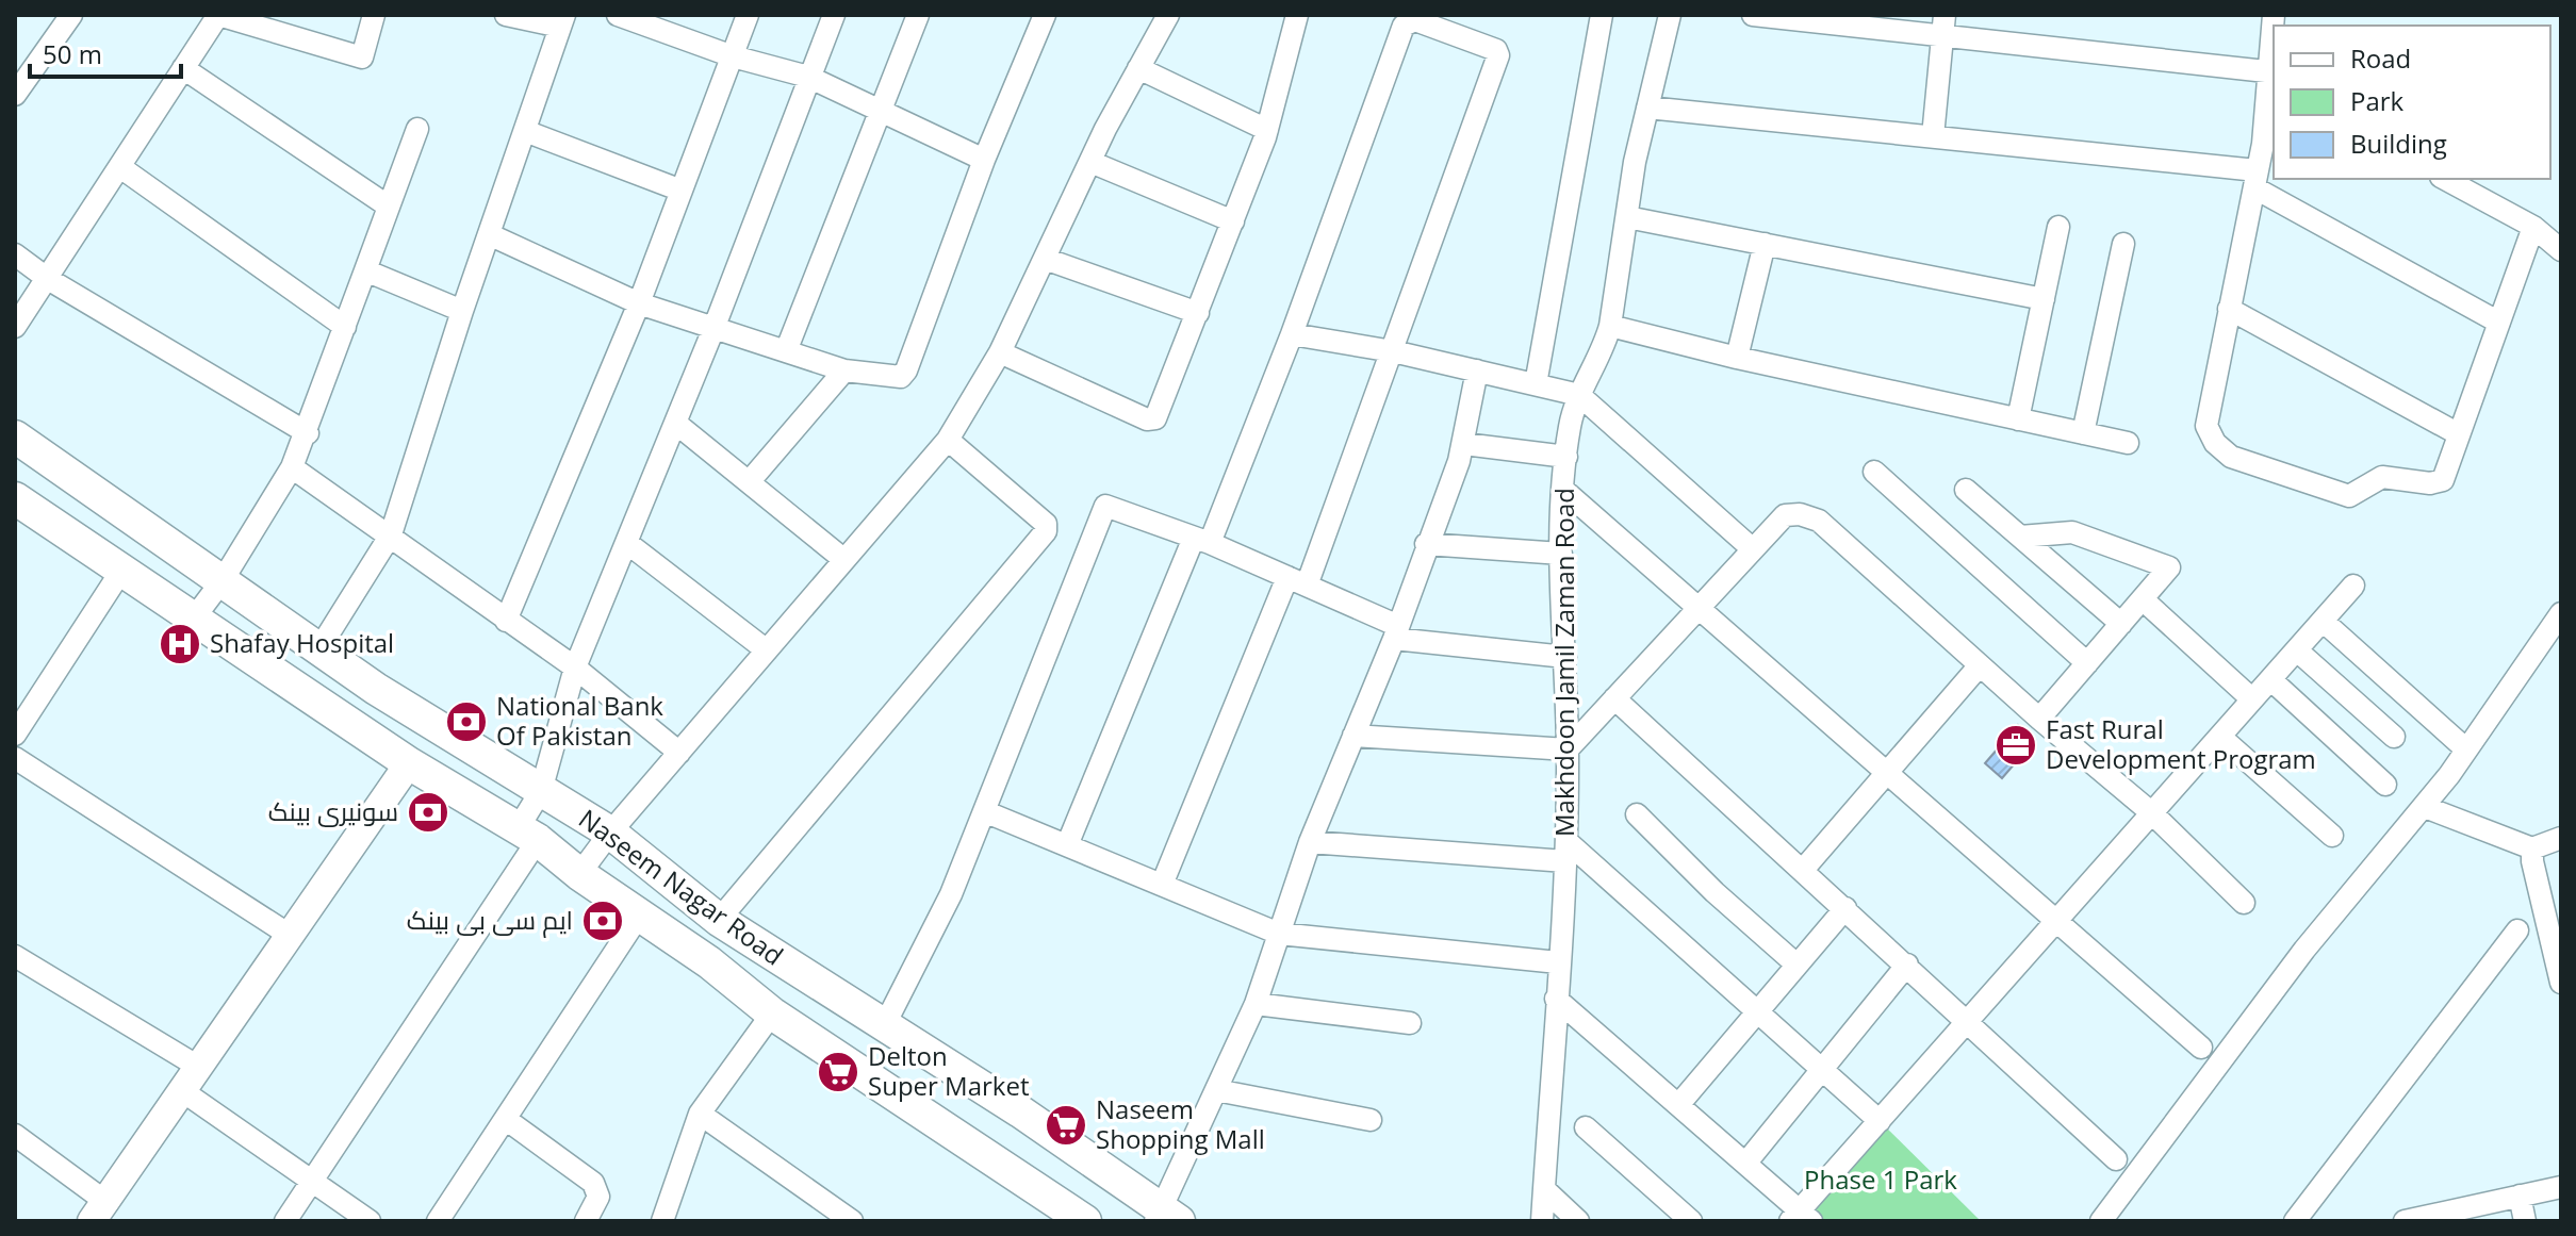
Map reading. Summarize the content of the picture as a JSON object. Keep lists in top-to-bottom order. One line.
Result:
{"streets":{"main road":["Naseem Nagar Road"],"street":["Makhdoon Jamil Zaman Road"]},"parks":["Phase 1 Park"],"places":{"hospital":["Shafay Hospital"],"bank":["National Bank Of Pakistan","سونیری بینک","ایم سی بی بینک"],"office":["Fast Rural Development Program"],"supermarket":["Delton Super Market","Naseem Shopping Mall"]},"legend":["Road","Park","Building"],"scale_bar":"50 m"}
